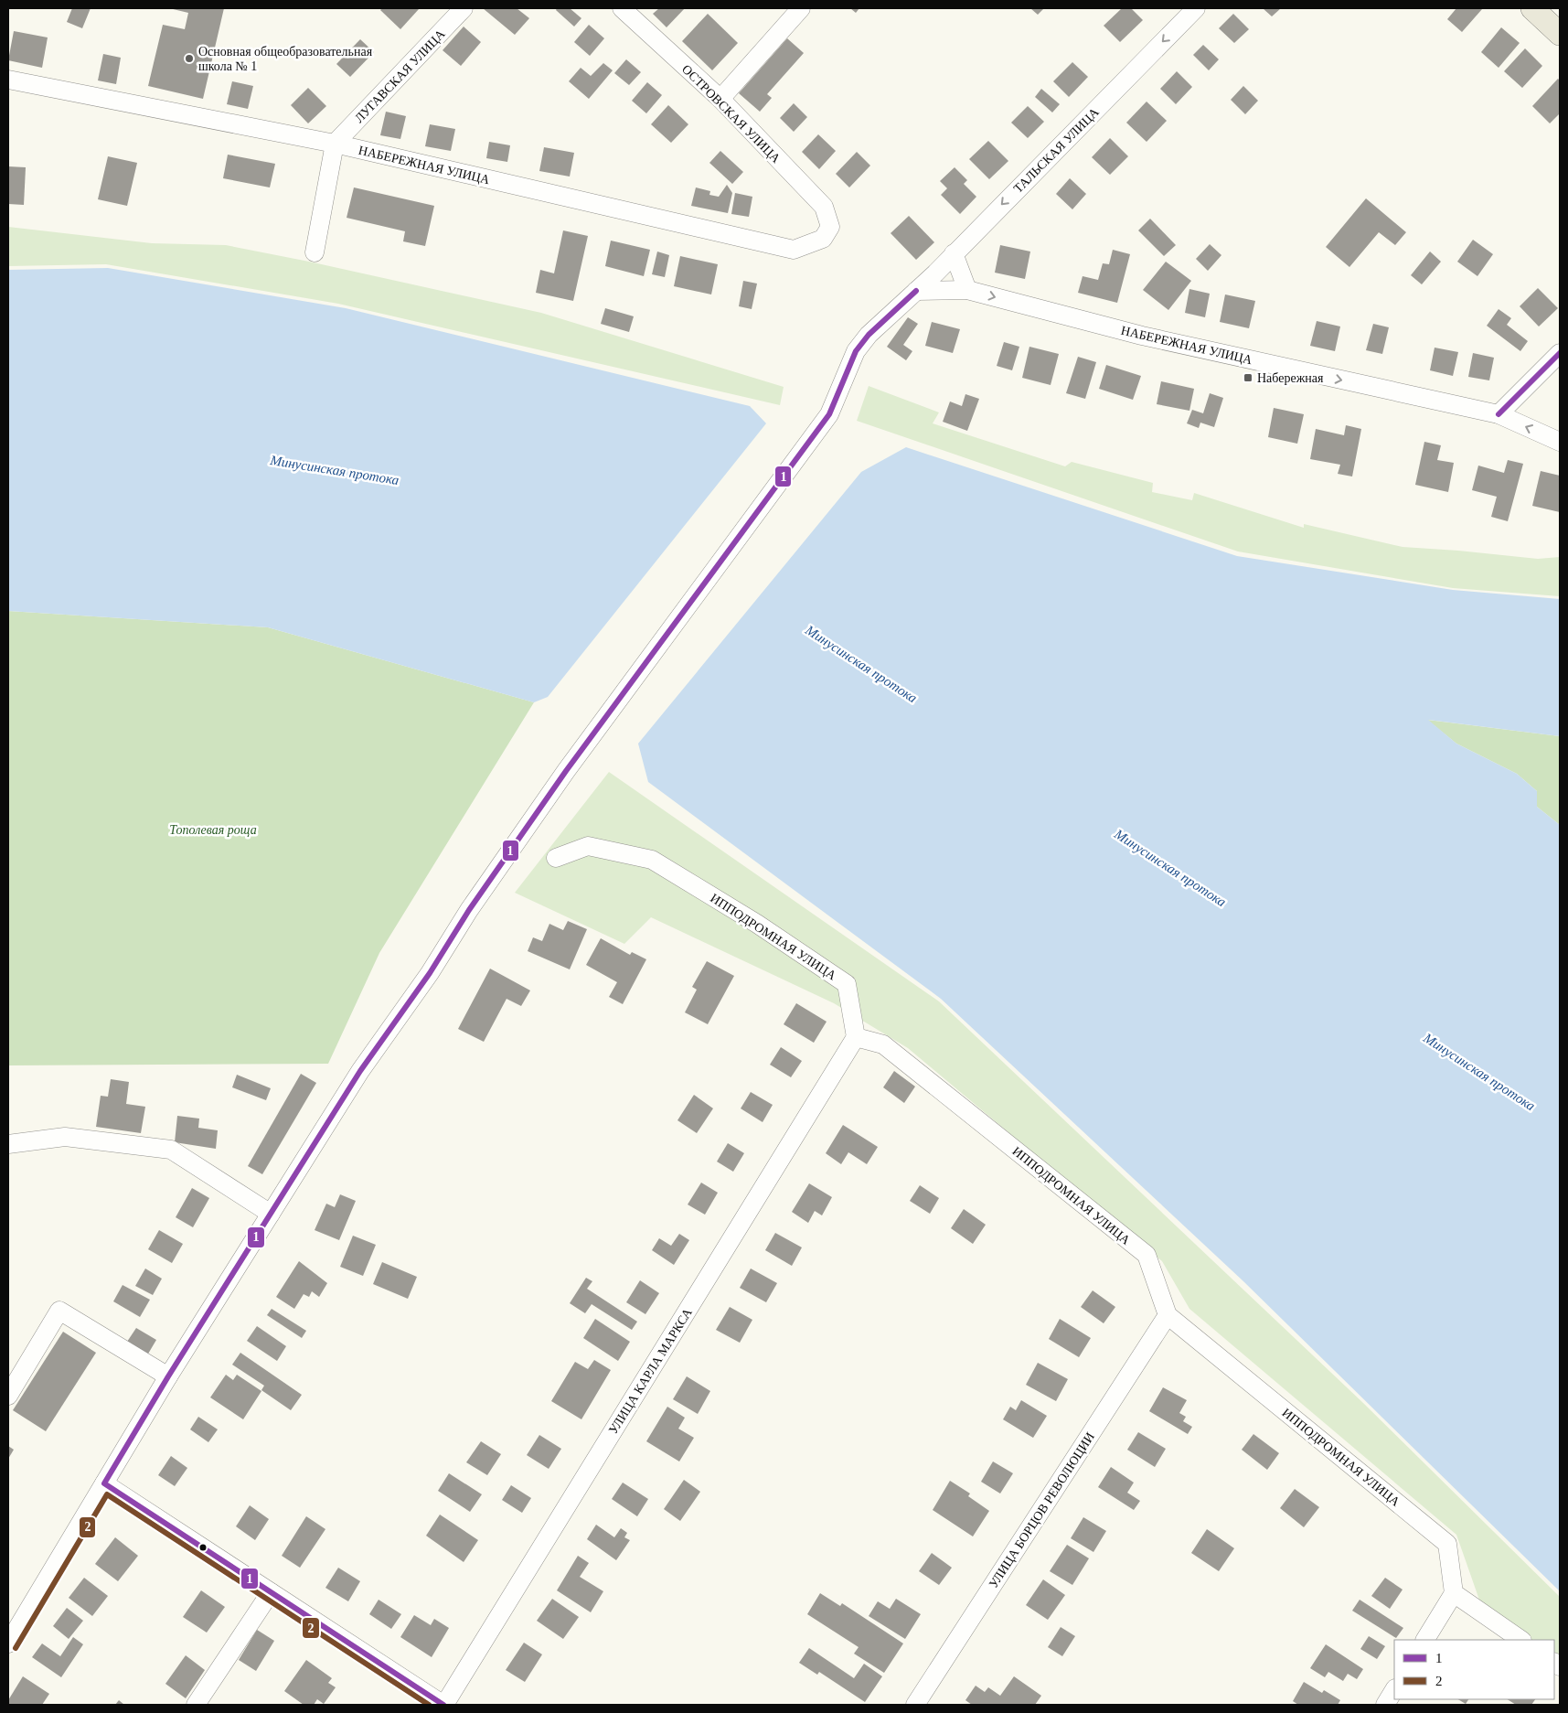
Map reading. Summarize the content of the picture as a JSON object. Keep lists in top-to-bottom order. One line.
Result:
{"streets":{"street":["ЛУГАВСКАЯ УЛИЦА","ОСТРОВСКАЯ УЛИЦА","ТАЛЬСКАЯ УЛИЦА","НАБЕРЕЖНАЯ УЛИЦА","ИППОДРОМНАЯ УЛИЦА","УЛИЦА КАРЛА МАРКСА","УЛИЦА БОРЦОВ РЕВОЛЮЦИИ"]},"crossings":[["ЛУГАВСКАЯ УЛИЦА","НАБЕРЕЖНАЯ УЛИЦА"],["ОСТРОВСКАЯ УЛИЦА","НАБЕРЕЖНАЯ УЛИЦА"],["ТАЛЬСКАЯ УЛИЦА","НАБЕРЕЖНАЯ УЛИЦА"],["ИППОДРОМНАЯ УЛИЦА","УЛИЦА КАРЛА МАРКСА"],["ИППОДРОМНАЯ УЛИЦА","УЛИЦА БОРЦОВ РЕВОЛЮЦИИ"]],"water":["Минусинская протока"],"parks":["Тополевая роща"],"places":{"other":["Основная общеобразовательная школа № 1"],"transit":["Набережная"]},"lines":["transit line 1","transit line 2"],"legend":["1","2"]}
